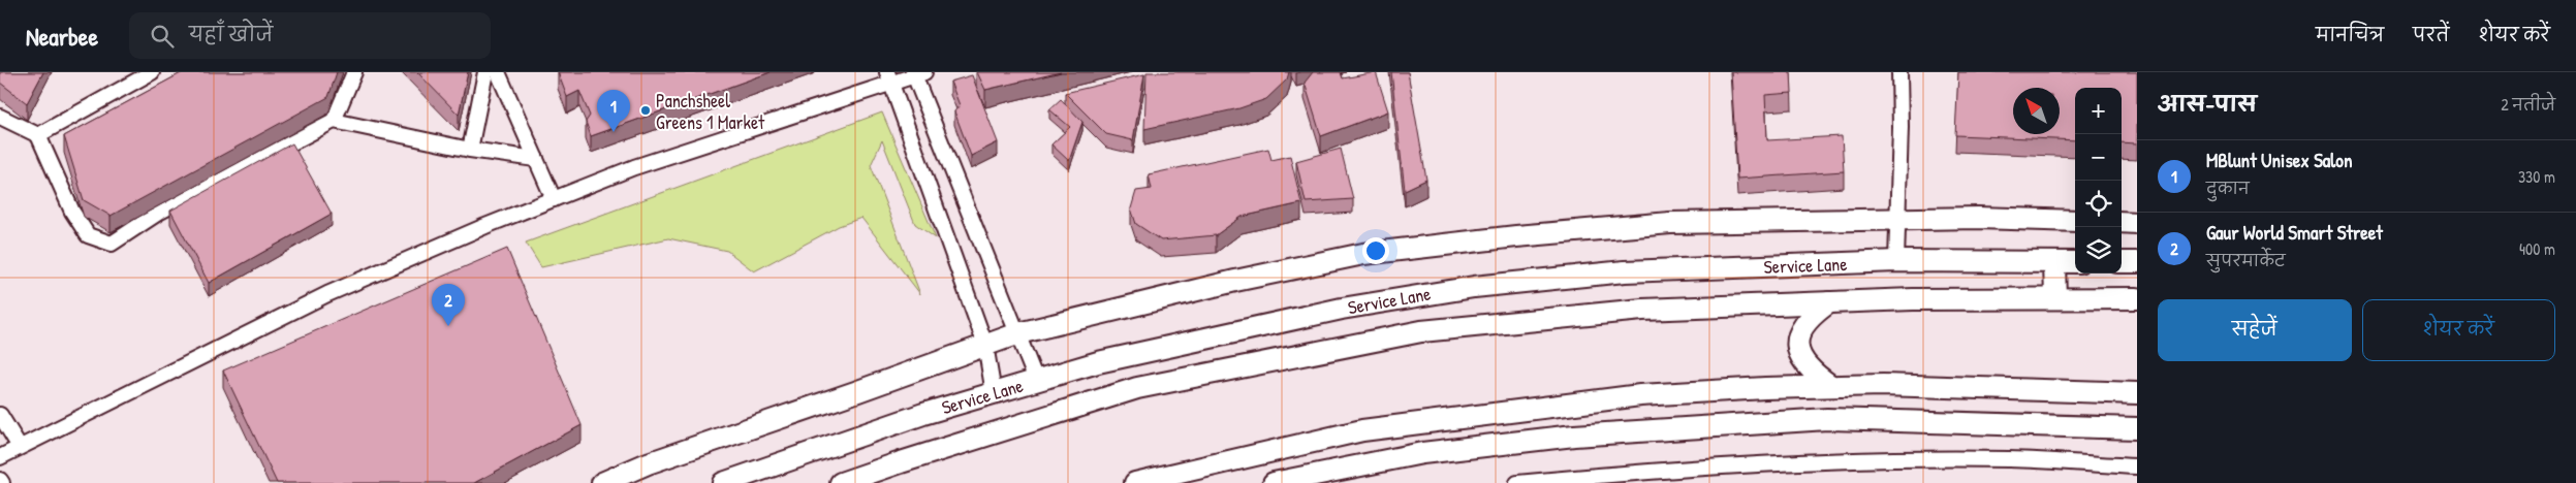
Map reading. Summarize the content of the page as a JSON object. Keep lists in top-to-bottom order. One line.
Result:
{"streets":{"street":["Service Lane"]},"places":["Panchsheel Greens 1 Market"],"north":"top left","page":{"header":"Nearbee","search":"यहाँ खोजें","nav":["मानचित्र","परतें","शेयर करें"],"heading":["आस-पास","2 नतीजे"],"map_buttons":["+","−"],"pins":["1","2"],"list":[{"mark":"1","name":"MBlunt Unisex Salon","note":"दुकान","value":"330 m"},{"mark":"2","name":"Gaur World Smart Street","note":"सुपरमार्केट","value":"400 m"}],"buttons":["सहेजें","शेयर करें"]}}
